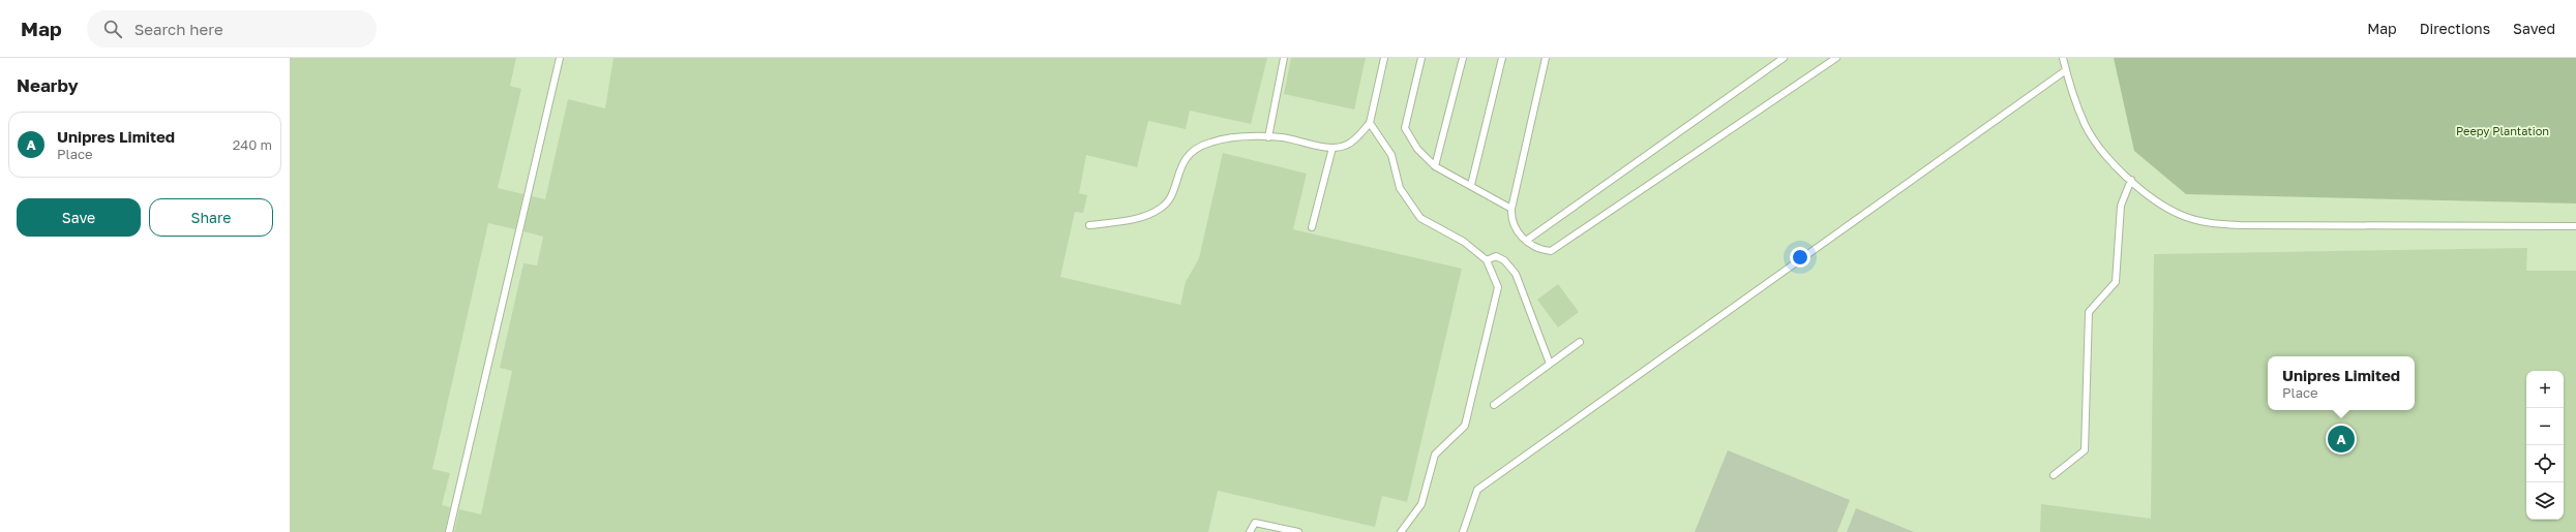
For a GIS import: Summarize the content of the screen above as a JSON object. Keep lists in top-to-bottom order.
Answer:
{
  "parks": ["Peepy Plantation"],
  "page": {
    "header": "Map",
    "search": "Search here",
    "nav": ["Map", "Directions", "Saved"],
    "heading": "Nearby",
    "list": [
      {
        "mark": "A",
        "name": "Unipres Limited",
        "note": "Place",
        "value": "240 m"
      }
    ],
    "buttons": ["Save", "Share"],
    "popup": ["Unipres Limited", "Place"],
    "map_buttons": ["+", "−"],
    "pins": "A"
  }
}
